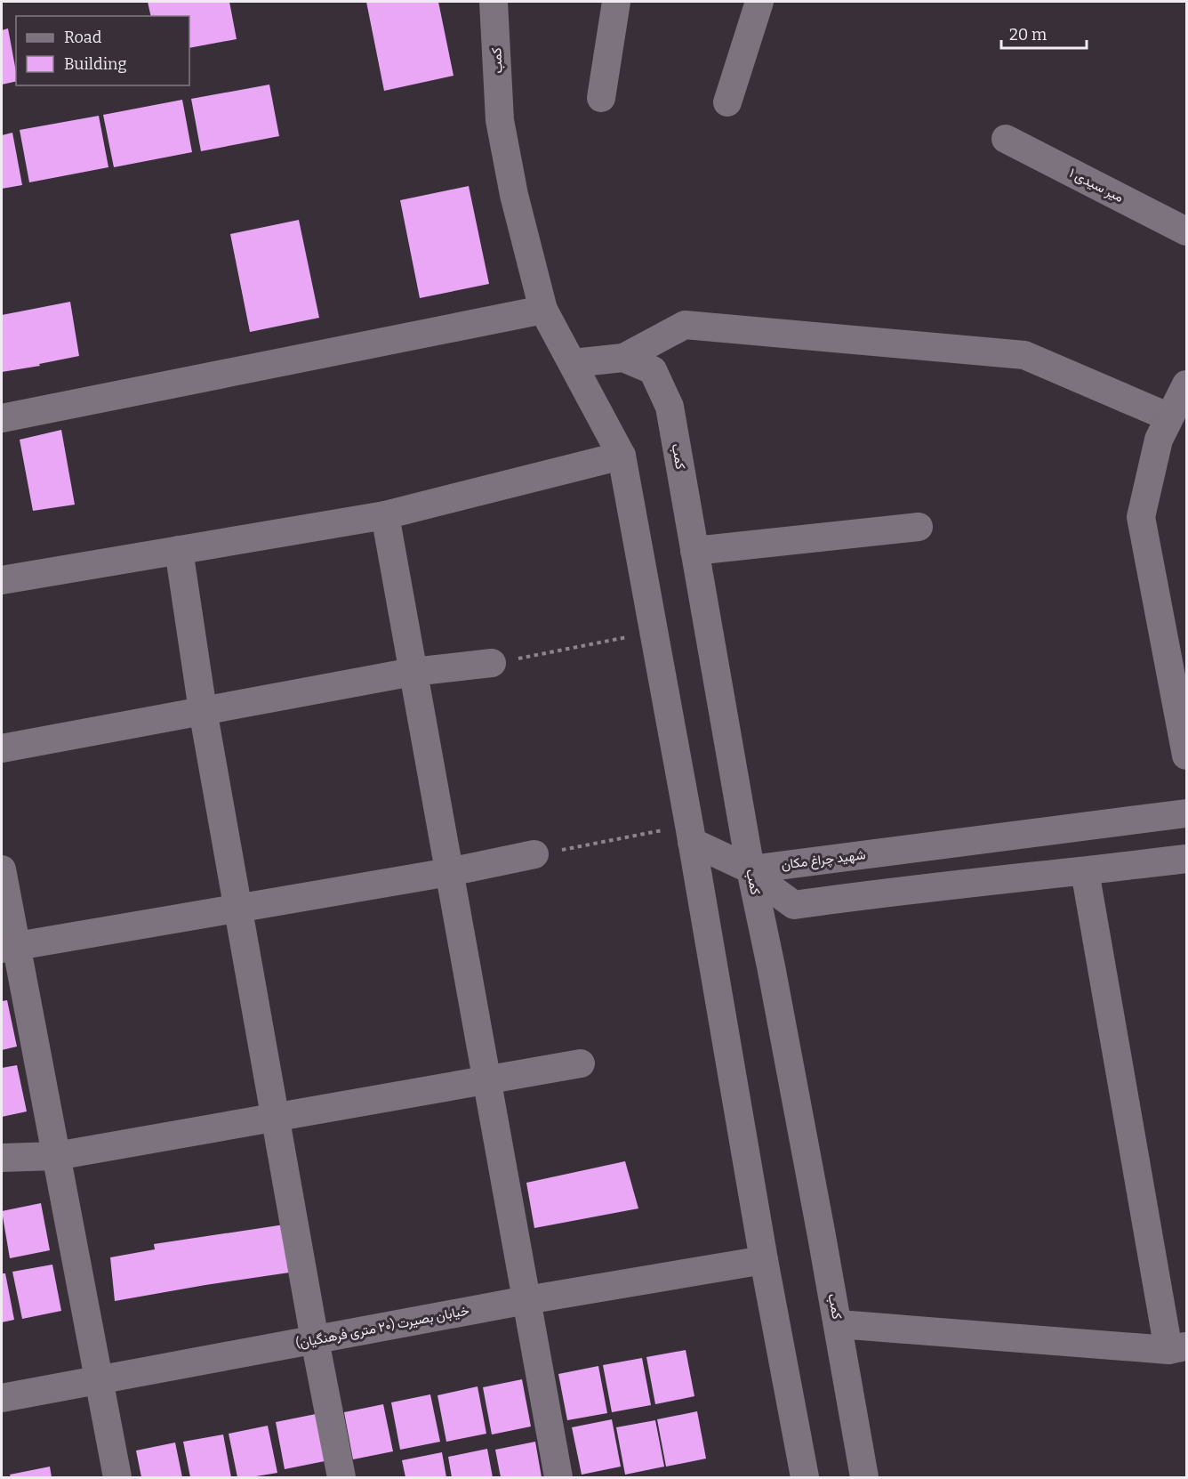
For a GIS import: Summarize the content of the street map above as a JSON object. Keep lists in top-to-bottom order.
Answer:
{
  "streets": {
    "street": [
      "کمب",
      "میر سیدی ۱",
      "شهید چراغ مکان",
      "خیابان بصیرت (۲۰ متری فرهنگیان)"
    ]
  },
  "crossings": [
    ["کمب", "شهید چراغ مکان"],
    ["کمب", "خیابان بصیرت (۲۰ متری فرهنگیان)"]
  ],
  "legend": ["Road", "Building"],
  "scale_bar": "20 m"
}
